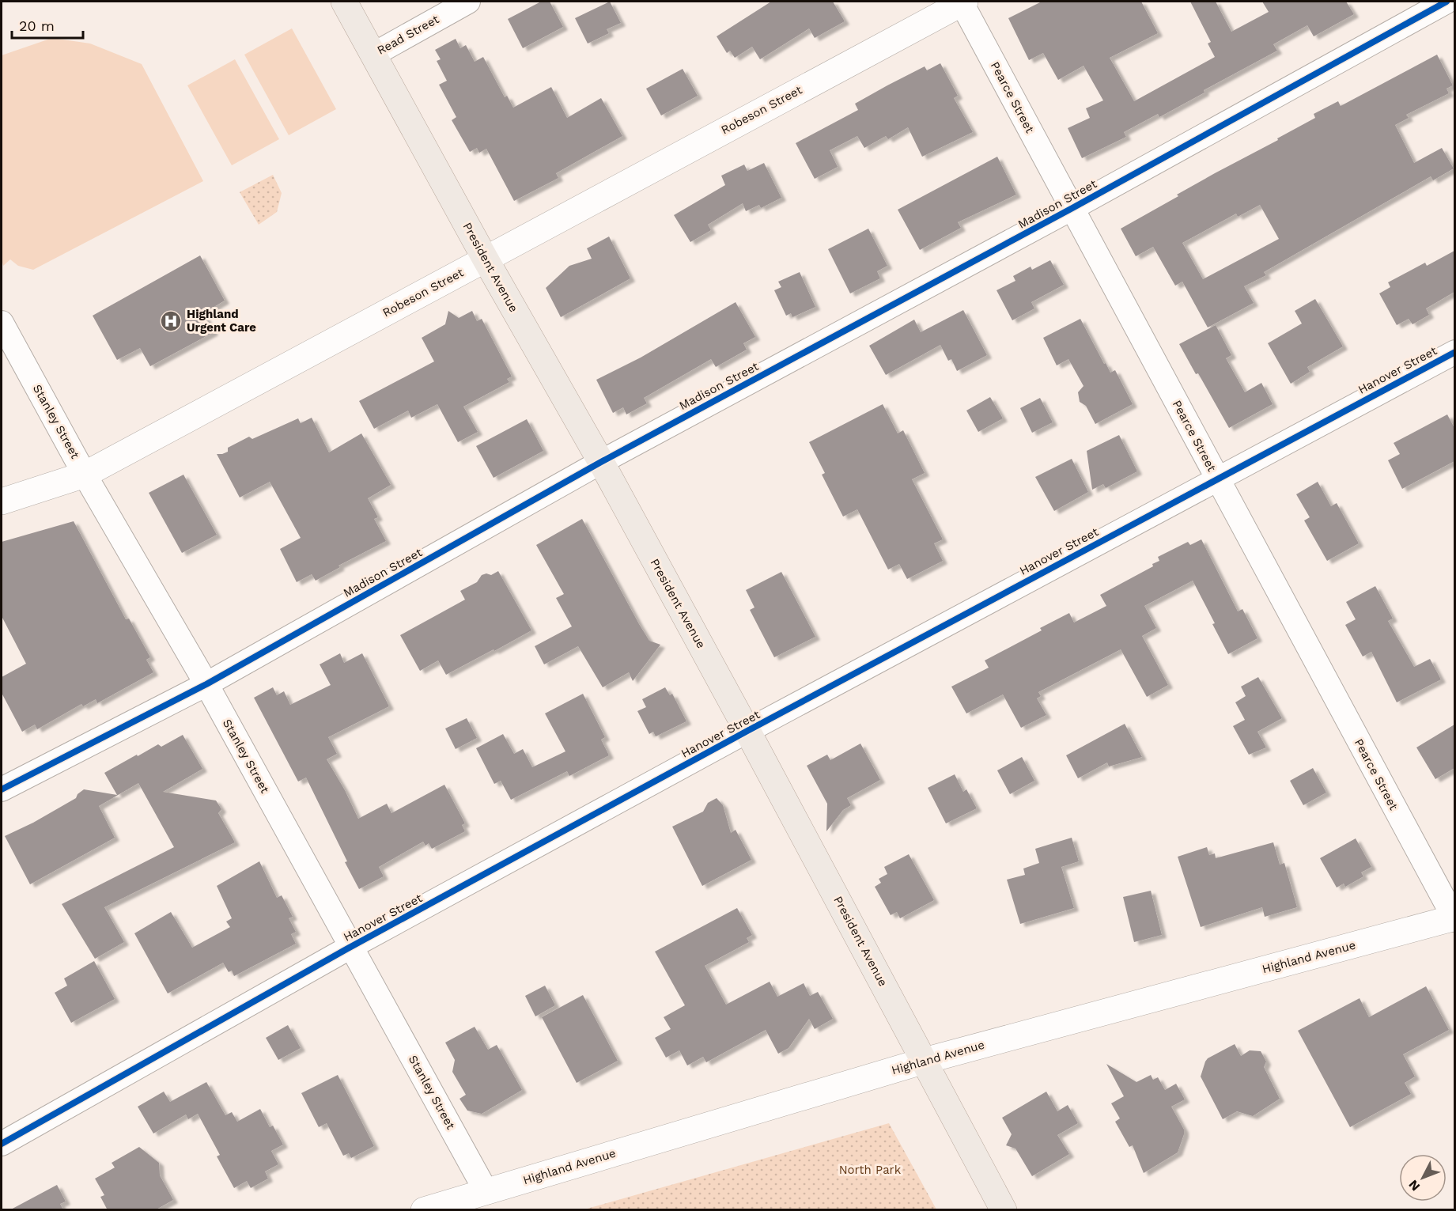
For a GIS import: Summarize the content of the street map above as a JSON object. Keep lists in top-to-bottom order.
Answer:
{
  "streets": {
    "main road": ["Robeson Street", "President Avenue", "Highland Avenue"],
    "street": [
      "Read Street",
      "Pearce Street",
      "Madison Street",
      "Hanover Street",
      "Stanley Street"
    ]
  },
  "crossings": [
    ["Read Street", "President Avenue"],
    ["Pearce Street", "Robeson Street"],
    ["Pearce Street", "Madison Street"],
    ["Pearce Street", "Hanover Street"],
    ["Pearce Street", "Highland Avenue"],
    ["Robeson Street", "President Avenue"],
    ["Robeson Street", "Stanley Street"],
    ["Madison Street", "President Avenue"],
    ["Madison Street", "Stanley Street"],
    ["President Avenue", "Hanover Street"],
    ["President Avenue", "Highland Avenue"],
    ["Hanover Street", "Stanley Street"],
    ["Stanley Street", "Highland Avenue"]
  ],
  "parks": ["North Park"],
  "places": {
    "hospital": ["Highland Urgent Care"]
  },
  "scale_bar": "20 m",
  "north": "bottom left"
}
